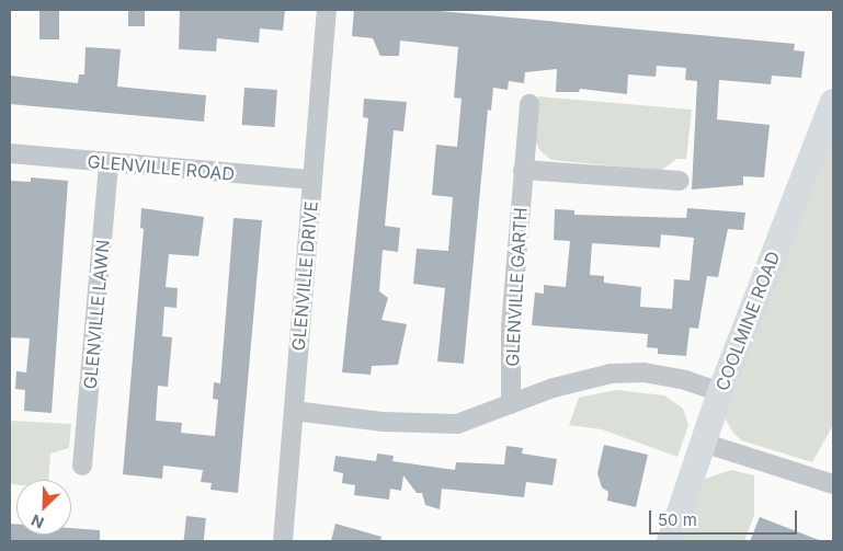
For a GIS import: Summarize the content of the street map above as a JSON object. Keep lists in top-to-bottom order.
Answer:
{
  "streets": {
    "street": [
      "GLENVILLE ROAD",
      "GLENVILLE DRIVE",
      "GLENVILLE GARTH",
      "GLENVILLE LAWN",
      "COOLMINE ROAD"
    ]
  },
  "crossings": [
    ["GLENVILLE ROAD", "GLENVILLE DRIVE"],
    ["GLENVILLE ROAD", "GLENVILLE LAWN"]
  ],
  "scale_bar": "50 m",
  "north": "bottom left"
}
